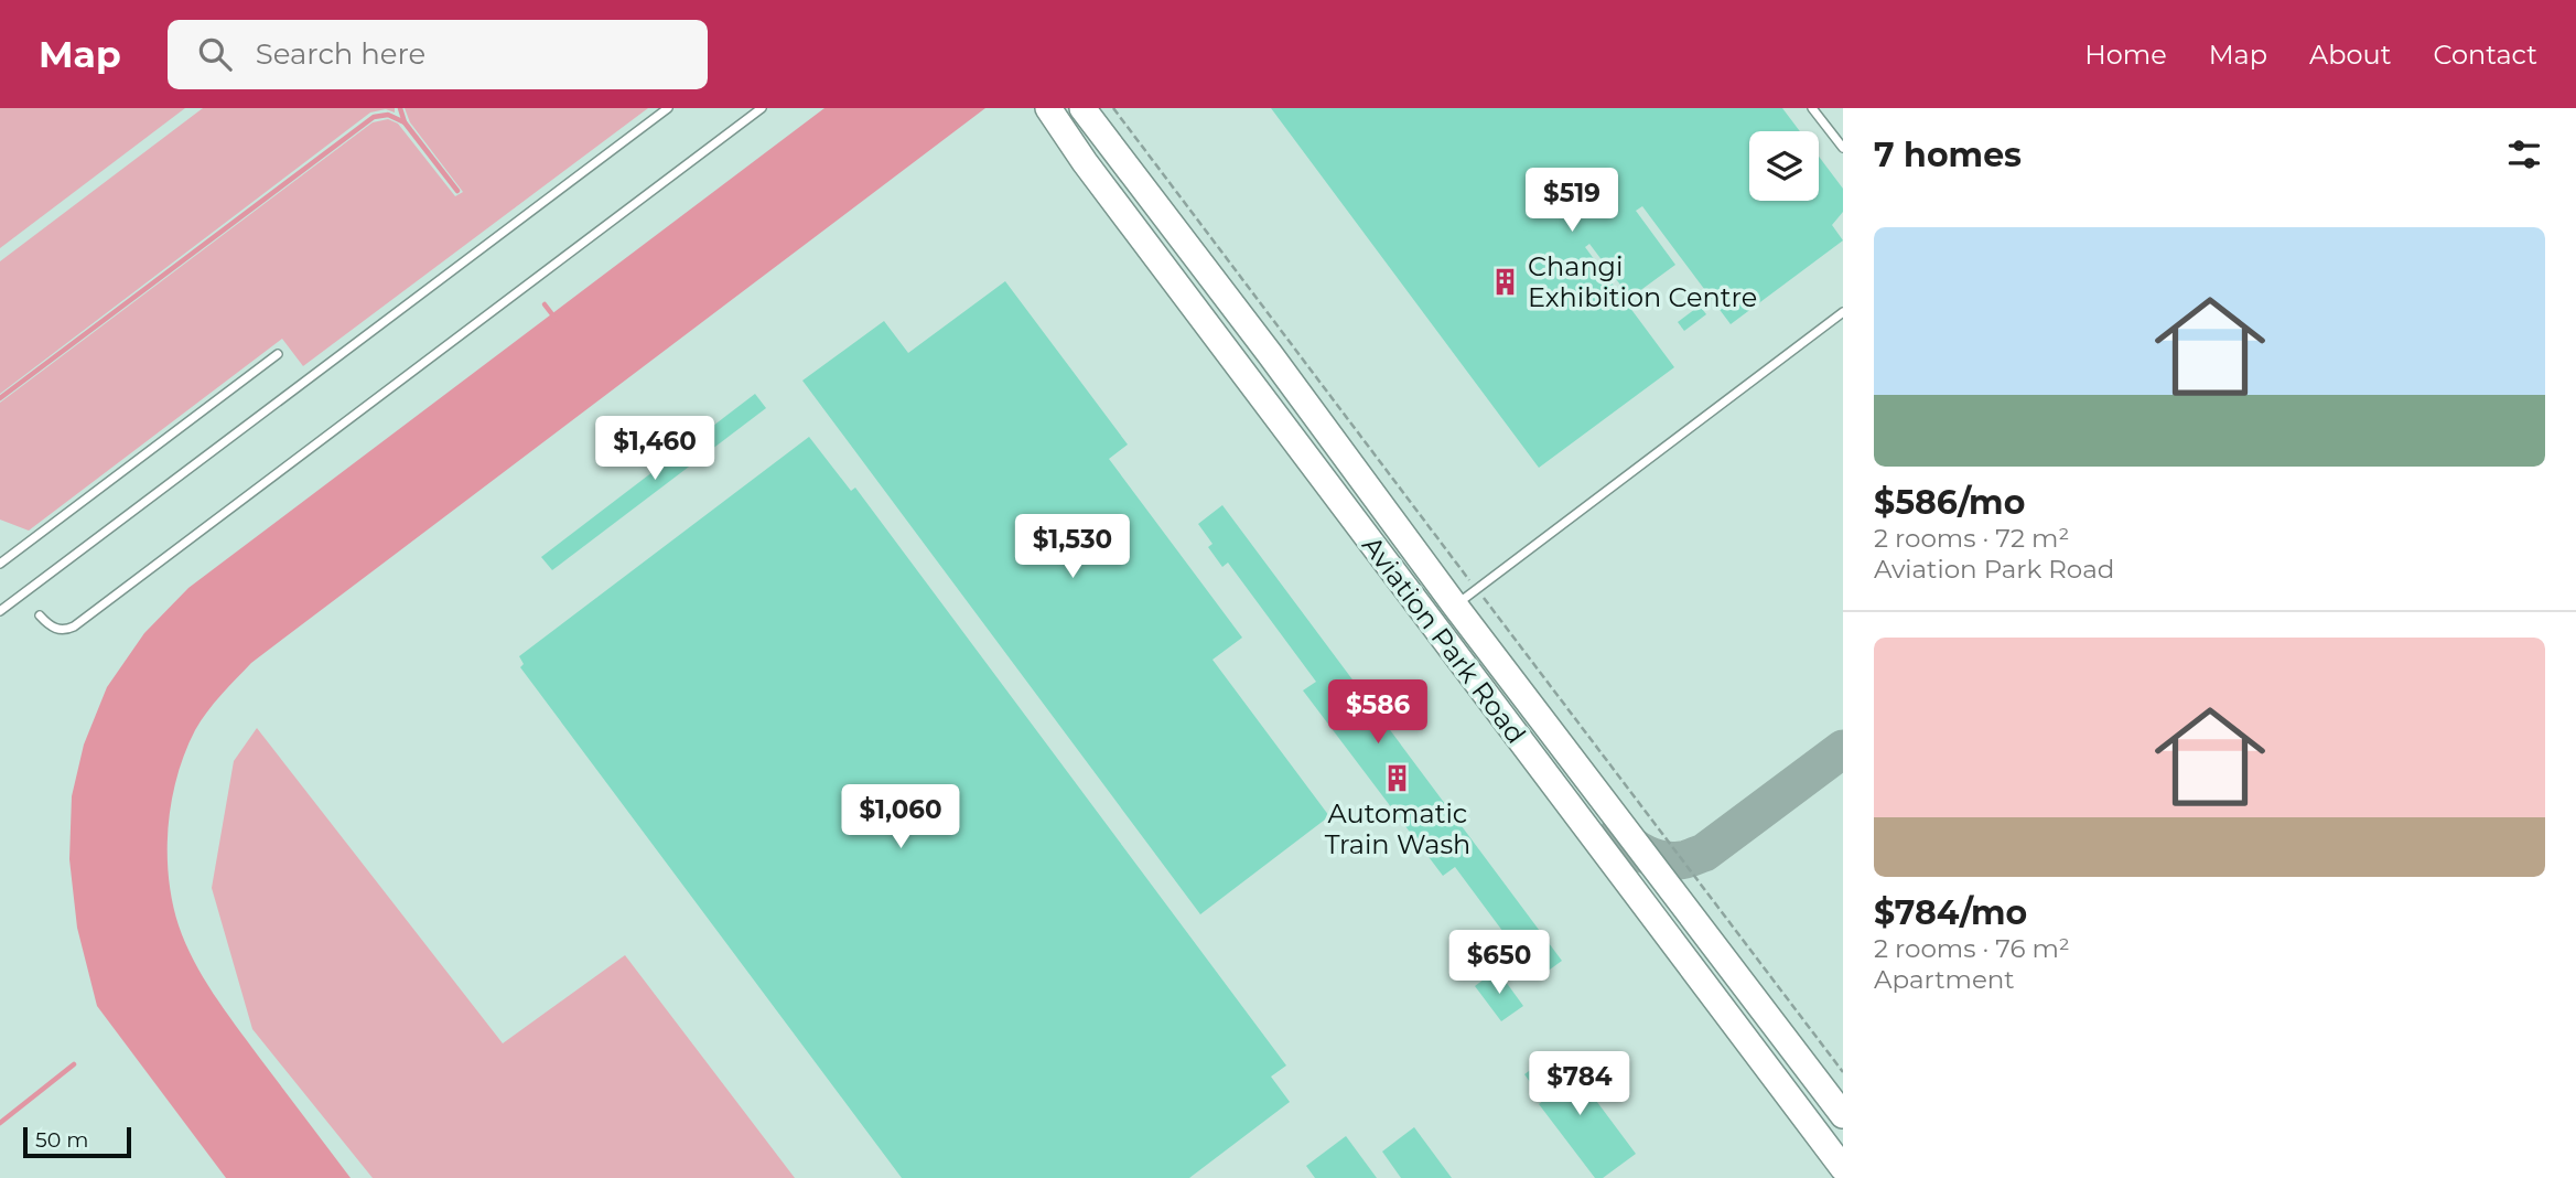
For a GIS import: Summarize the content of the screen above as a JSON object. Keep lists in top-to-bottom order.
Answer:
{
  "streets": {
    "main road": ["Aviation Park Road"]
  },
  "places": {
    "building": ["Changi Exhibition Centre", "Automatic Train Wash"]
  },
  "scale_bar": "50 m",
  "page": {
    "header": "Map",
    "search": "Search here",
    "nav": [
      "Home",
      "Map",
      "About",
      "Contact"
    ],
    "heading": "7 homes",
    "price": [
      "$519",
      "$1,460",
      "$1,530",
      "$586",
      "$1,060",
      "$650",
      "$784"
    ],
    "list": [
      {
        "name": "$586/mo",
        "note": "2 rooms · 72 m² · Aviation Park Road"
      },
      {
        "name": "$784/mo",
        "note": "2 rooms · 76 m² · Apartment"
      }
    ],
    "scale": "50 m"
  }
}
